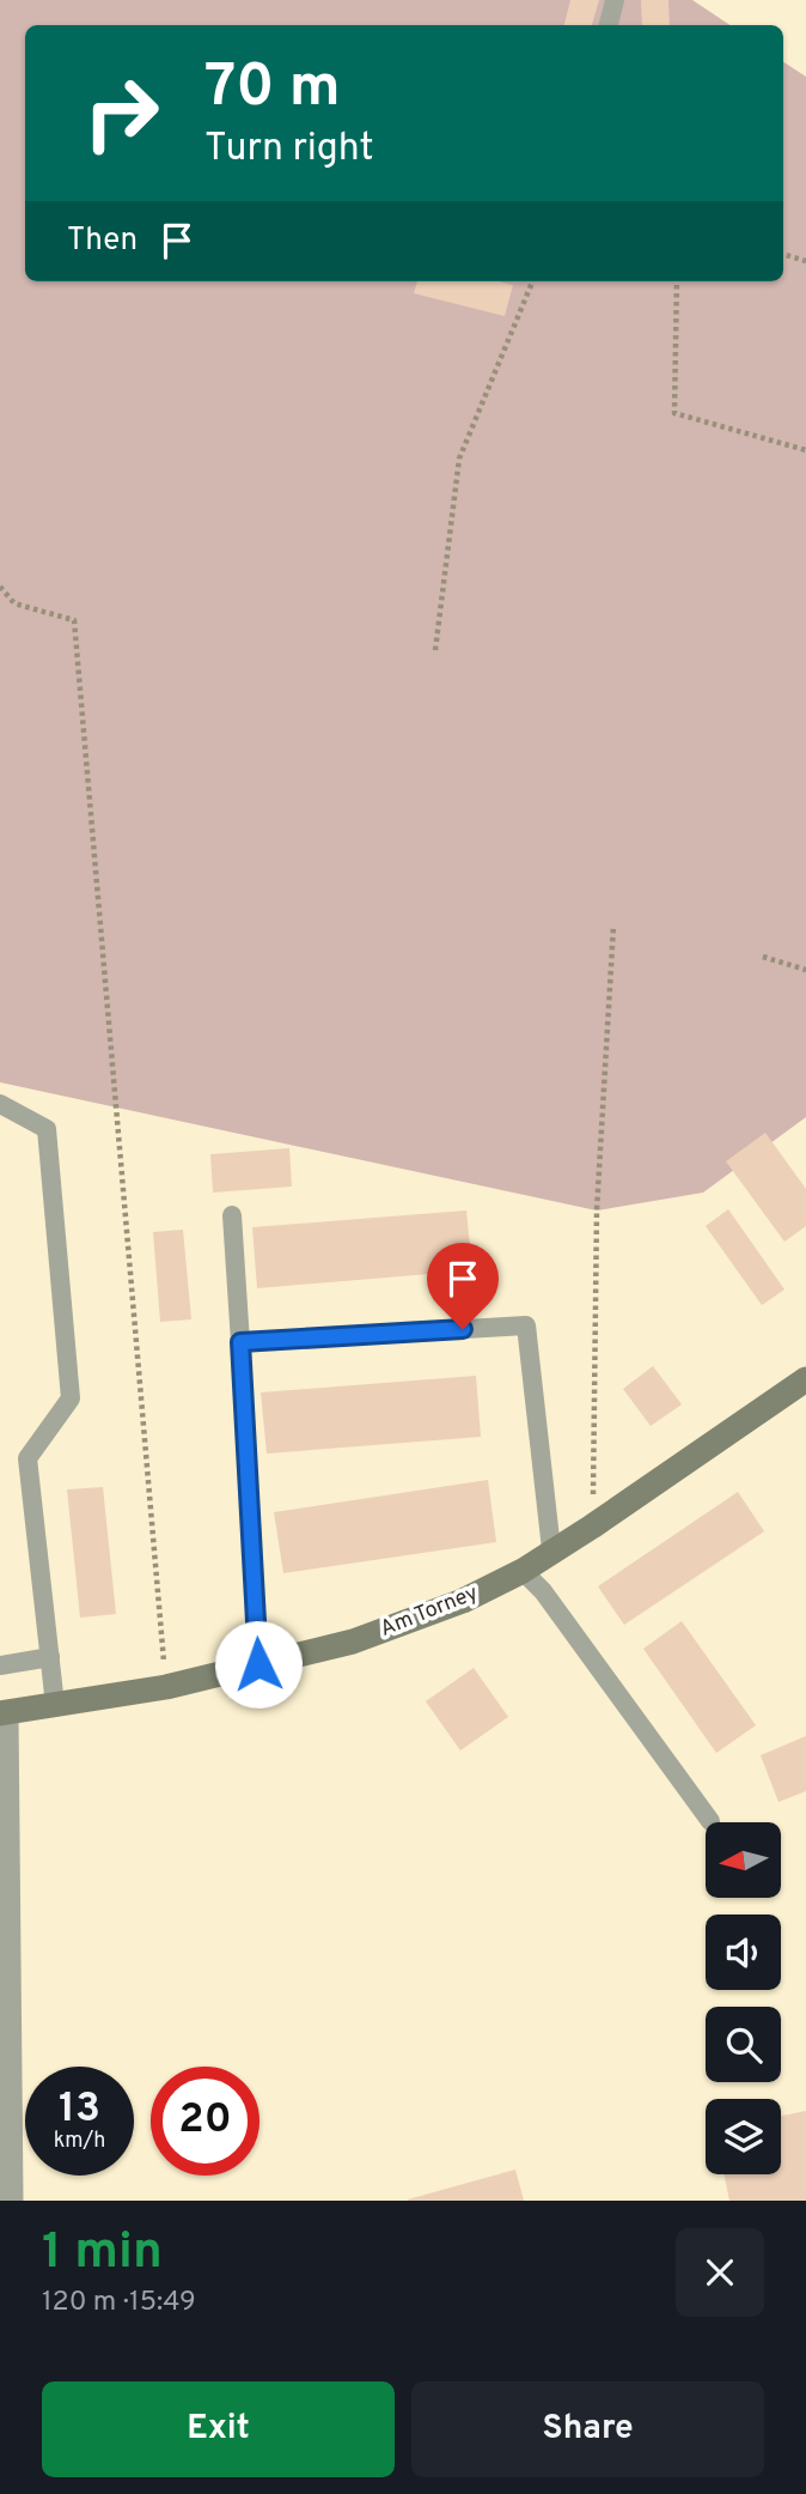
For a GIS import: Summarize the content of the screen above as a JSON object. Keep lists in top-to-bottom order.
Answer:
{
  "streets": {
    "street": ["Am Torney"]
  },
  "north": "left",
  "page": {
    "turn": ["70 m", "Turn right"],
    "then": "Then",
    "speed": "13 km/h",
    "limit": "20",
    "heading": ["1 min", "120 m · 15:49"],
    "buttons": ["Exit", "Share"]
  }
}
